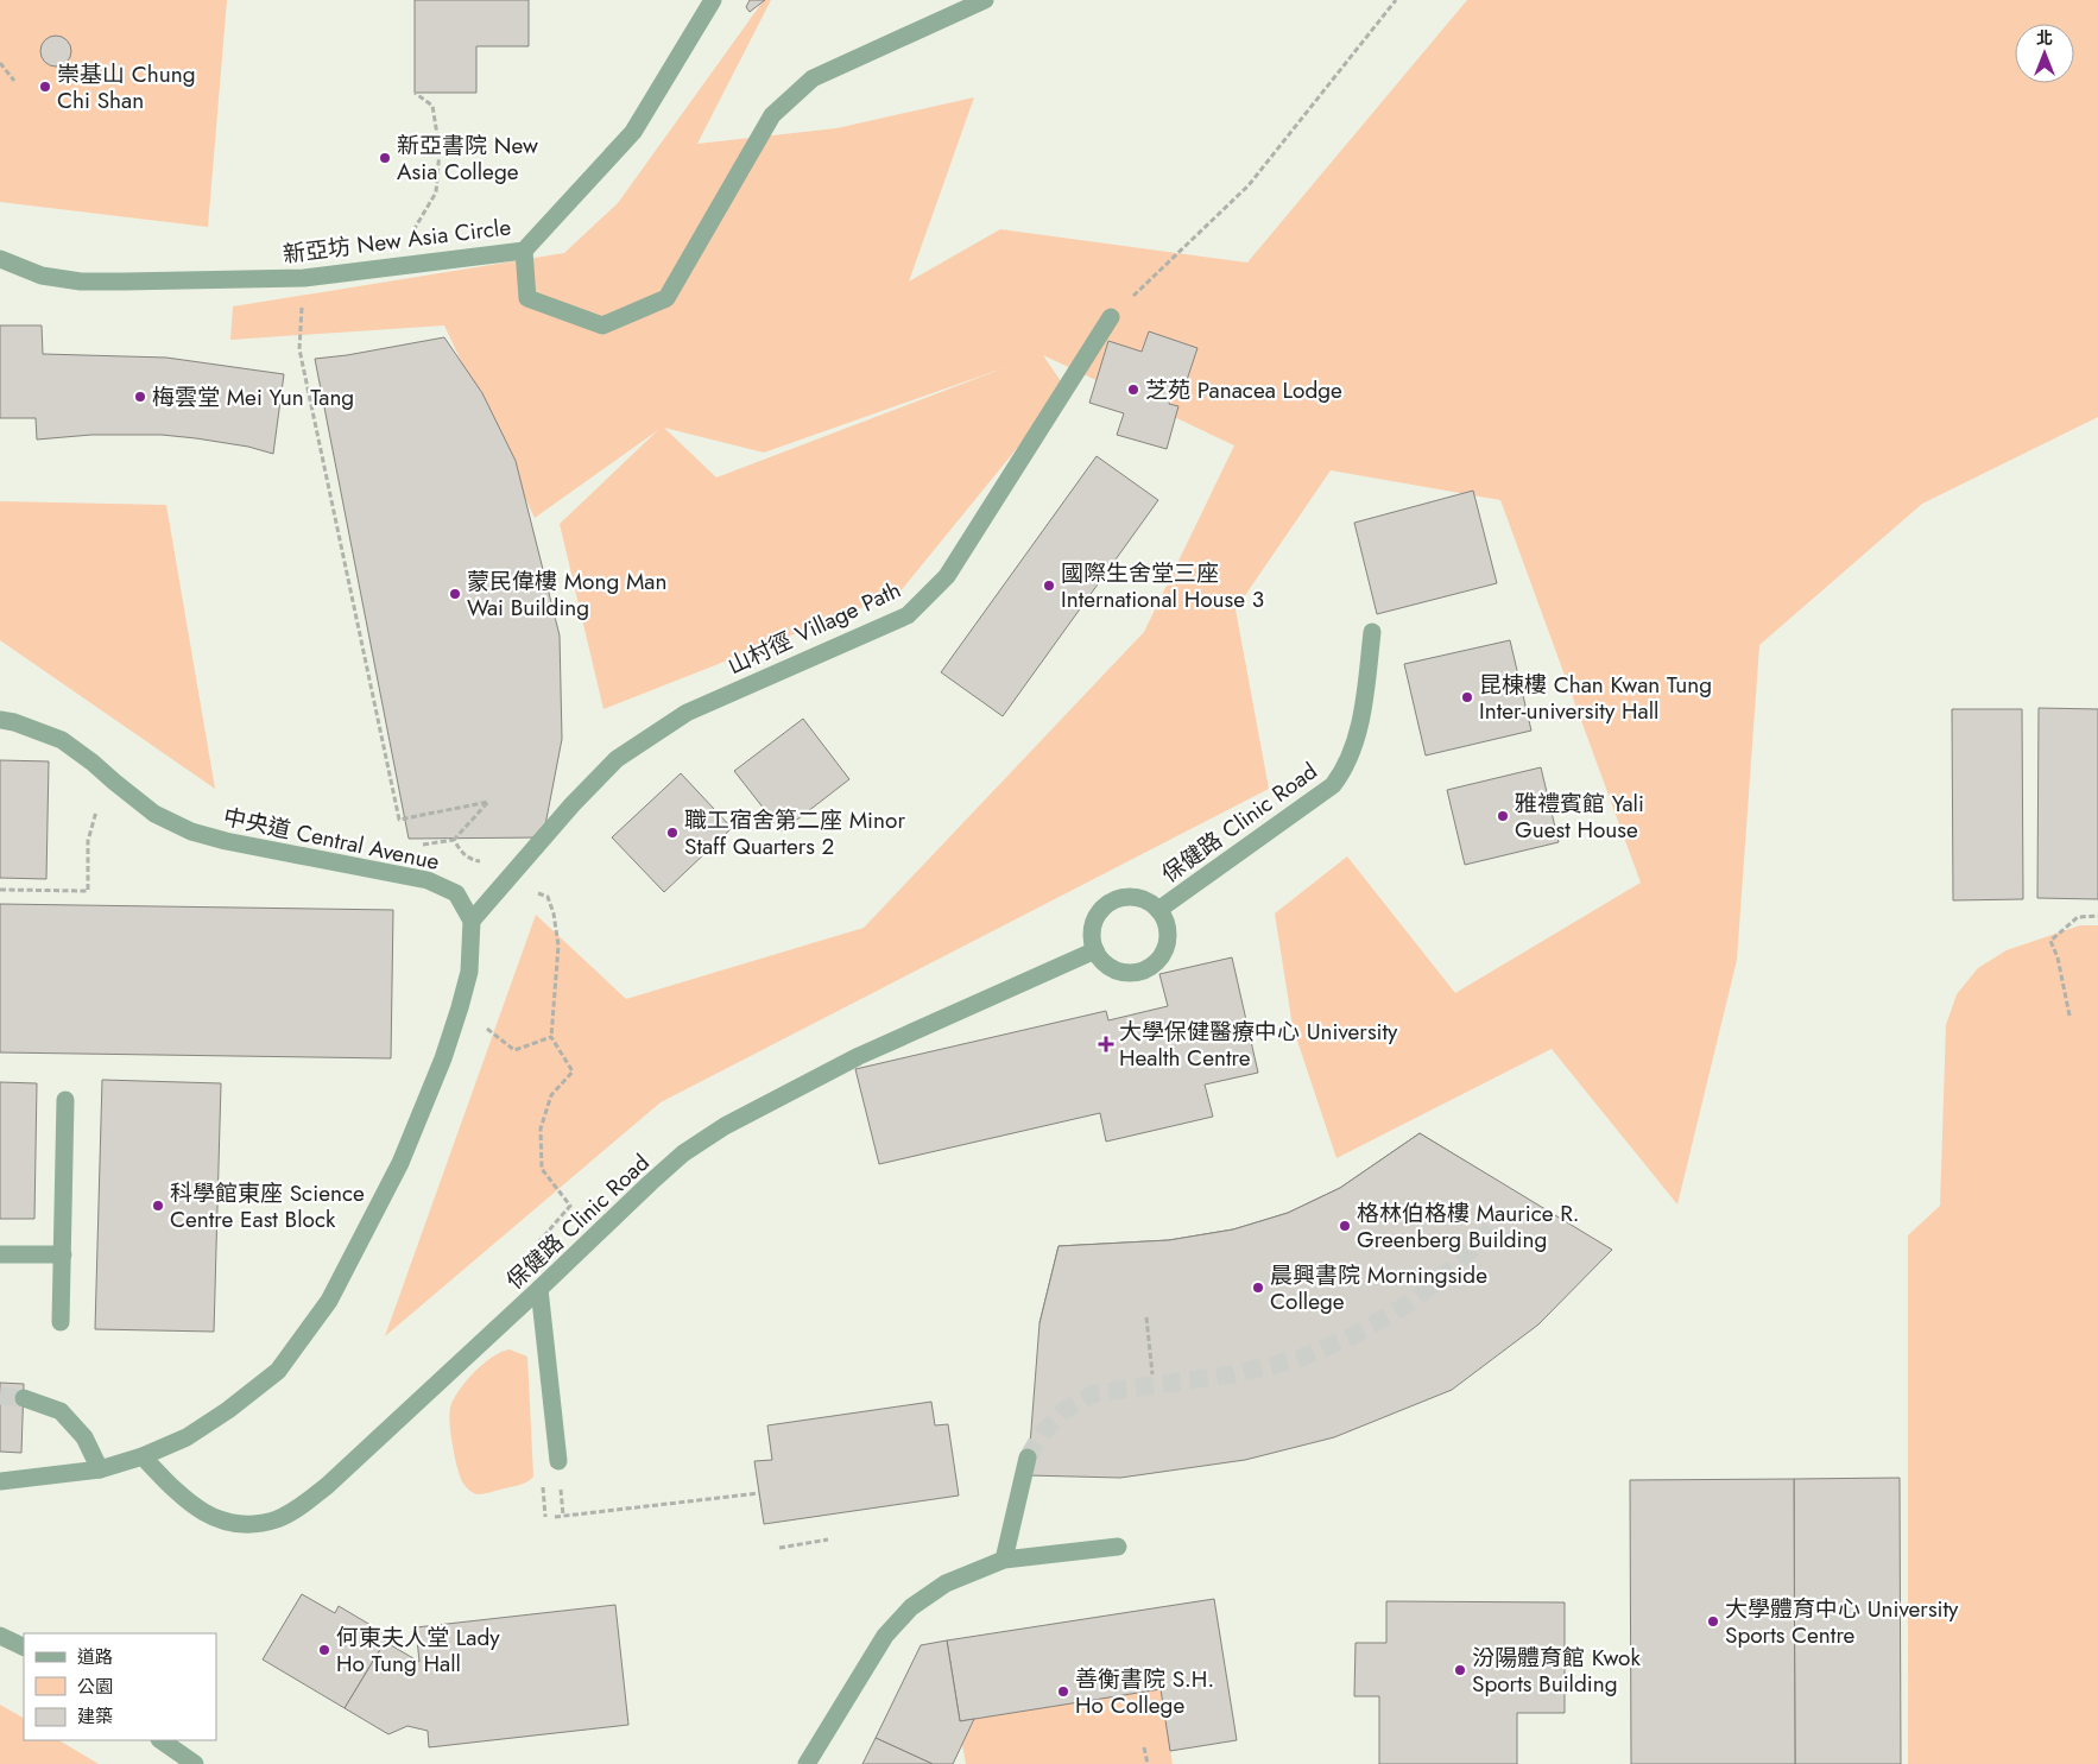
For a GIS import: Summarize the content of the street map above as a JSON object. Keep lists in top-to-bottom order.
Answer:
{
  "streets": {
    "street": [
      "新亞坊 New Asia Circle",
      "山村徑 Village Path",
      "保健路 Clinic Road",
      "中央道 Central Avenue"
    ]
  },
  "crossings": [
    ["山村徑 Village Path", "中央道 Central Avenue"]
  ],
  "places": {
    "other": [
      "崇基山 Chung Chi Shan",
      "新亞書院 New Asia College",
      "芝苑 Panacea Lodge",
      "梅雲堂 Mei Yun Tang",
      "國際生舍堂三座 International House 3",
      "蒙民偉樓 Mong Man Wai Building",
      "昆棟樓 Chan Kwan Tung Inter-university Hall",
      "雅禮賓館 Yali Guest House",
      "職工宿舍第二座 Minor Staff Quarters 2",
      "科學館東座 Science Centre East Block",
      "格林伯格樓 Maurice R. Greenberg Building",
      "晨興書院 Morningside College",
      "大學體育中心 University Sports Centre",
      "何東夫人堂 Lady Ho Tung Hall",
      "汾陽體育館 Kwok Sports Building",
      "善衡書院 S.H. Ho College"
    ],
    "health": ["大學保健醫療中心 University Health Centre"]
  },
  "legend": ["道路", "公園", "建築"],
  "north": "top"
}
